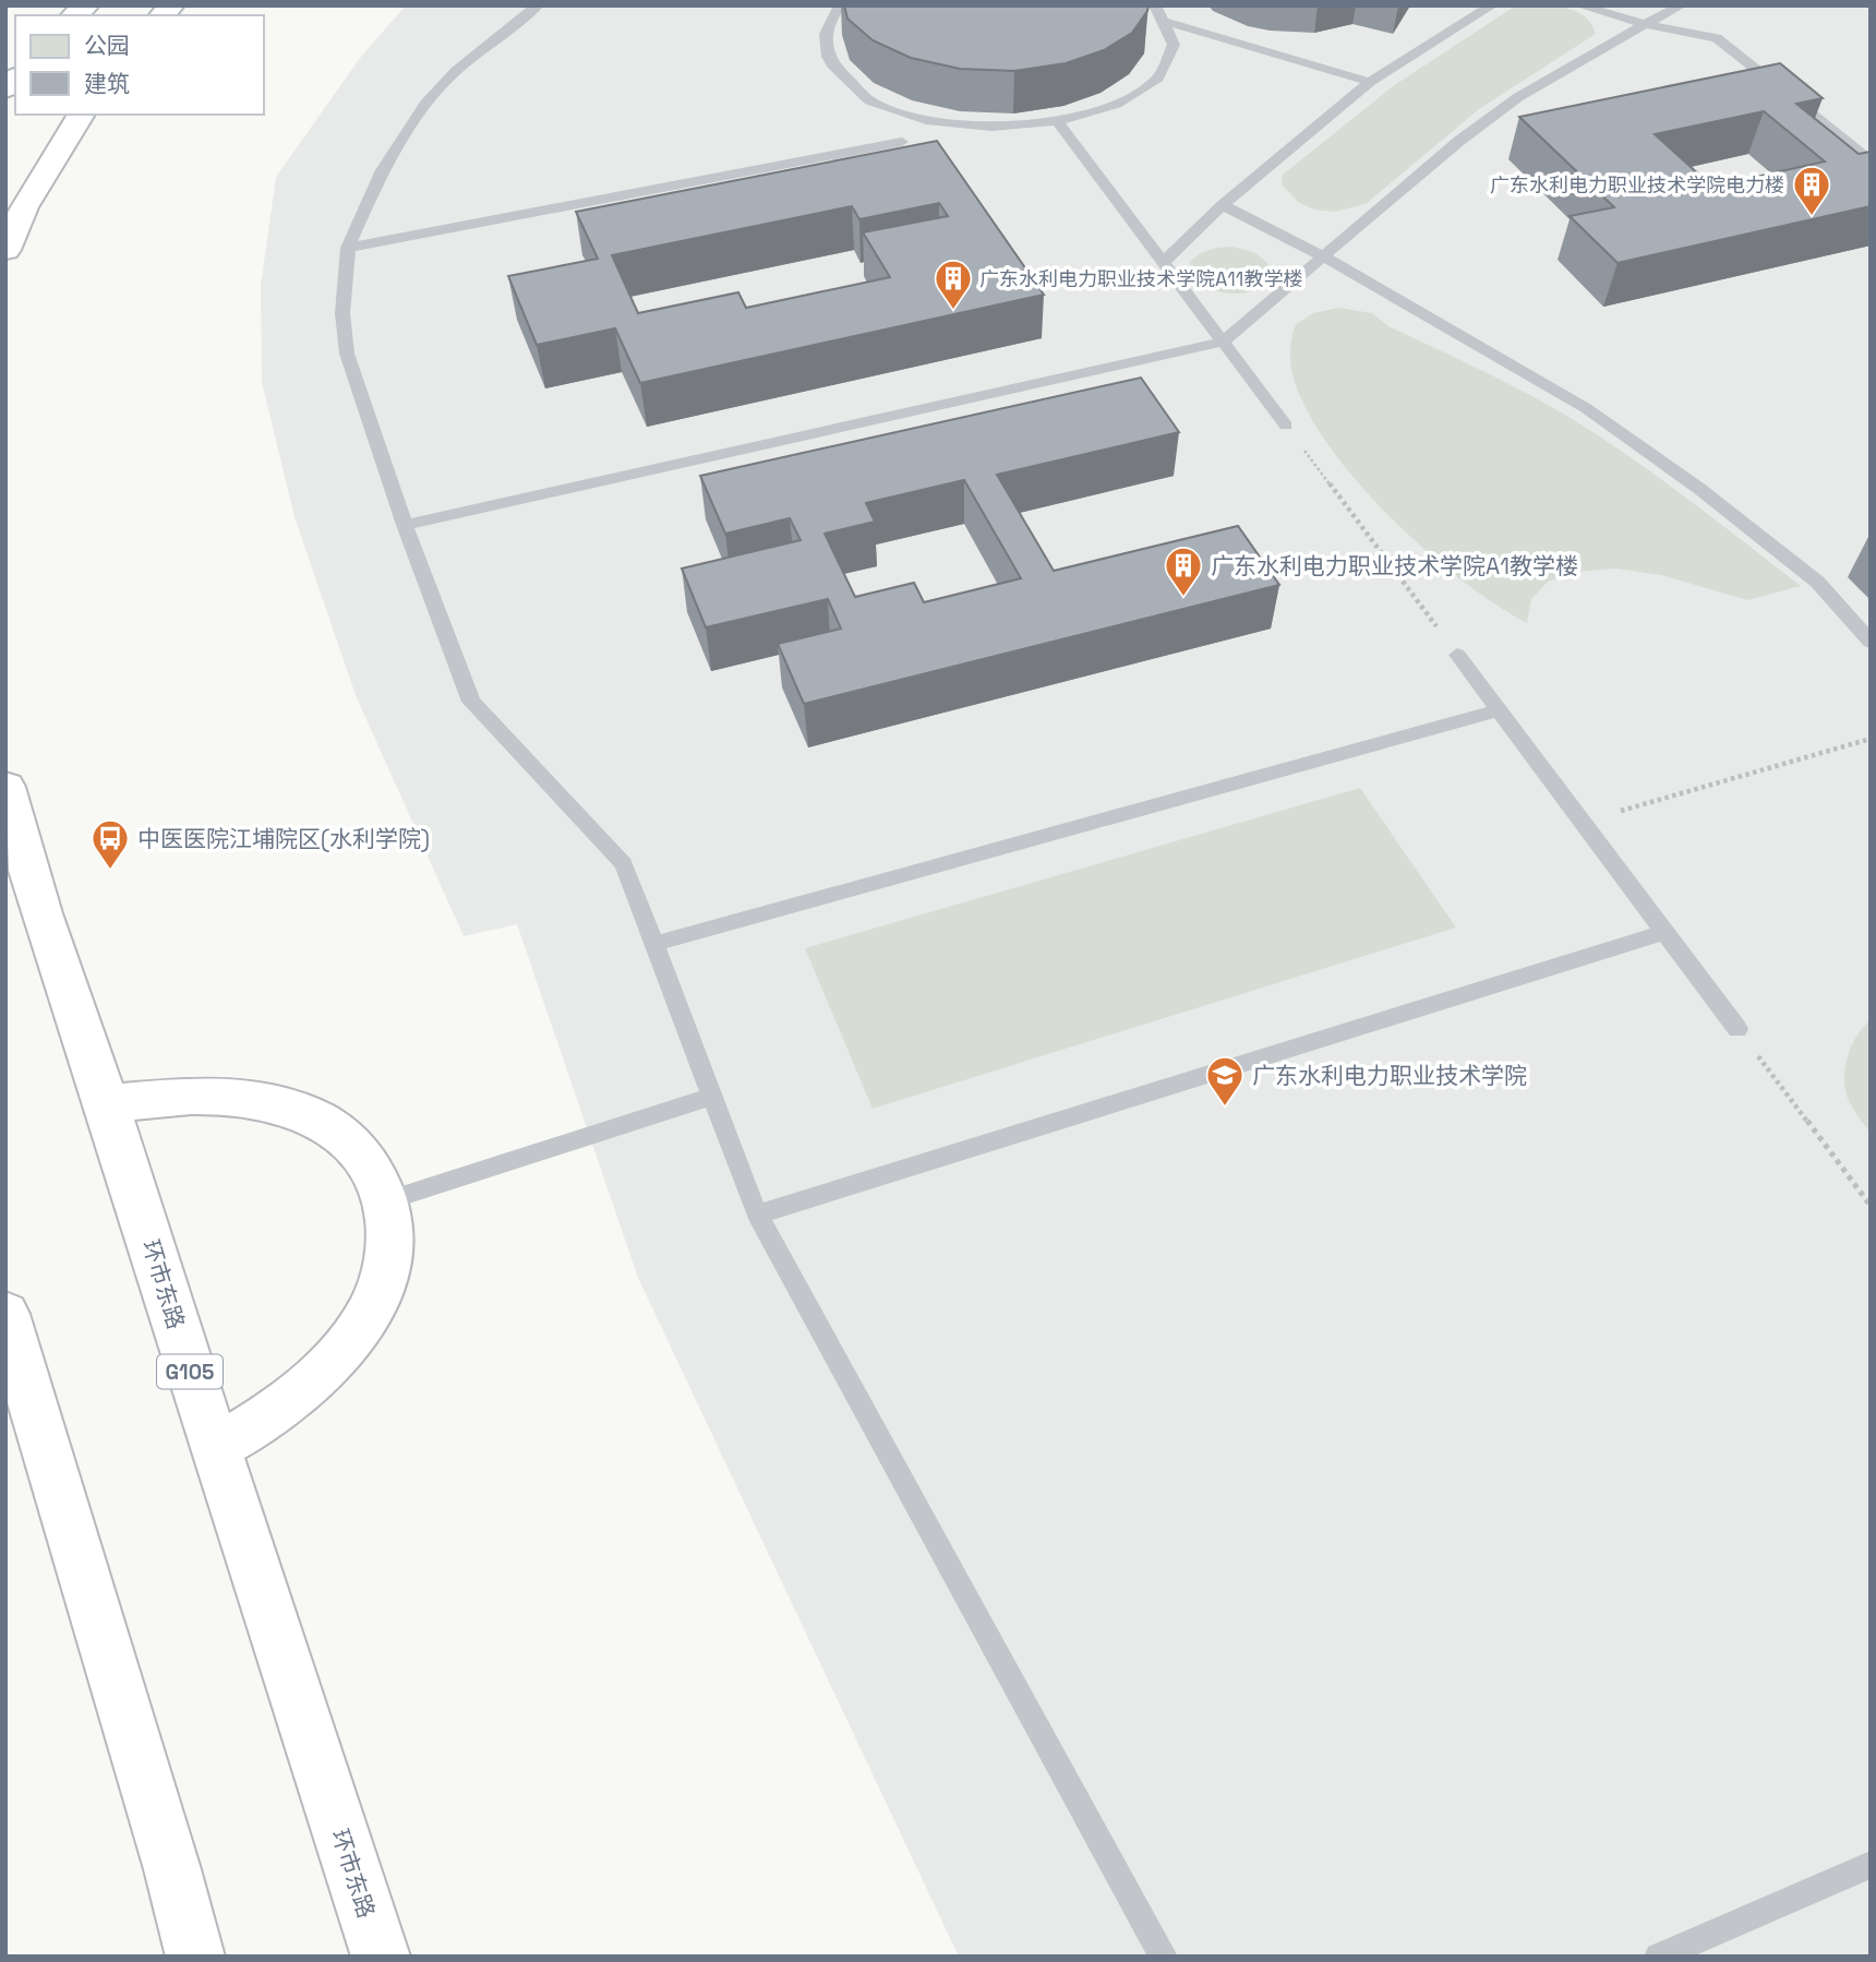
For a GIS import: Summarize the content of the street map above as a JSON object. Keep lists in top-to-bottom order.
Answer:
{
  "streets": {
    "highway": ["环市东路", "G105"]
  },
  "places": {
    "building": ["广东水利电力职业技术学院电力楼", "广东水利电力职业技术学院A11教学楼", "广东水利电力职业技术学院A1教学楼"],
    "bus stop": ["中医医院江埔院区(水利学院)"],
    "school or university": ["广东水利电力职业技术学院"]
  },
  "legend": ["公园", "建筑"]
}
